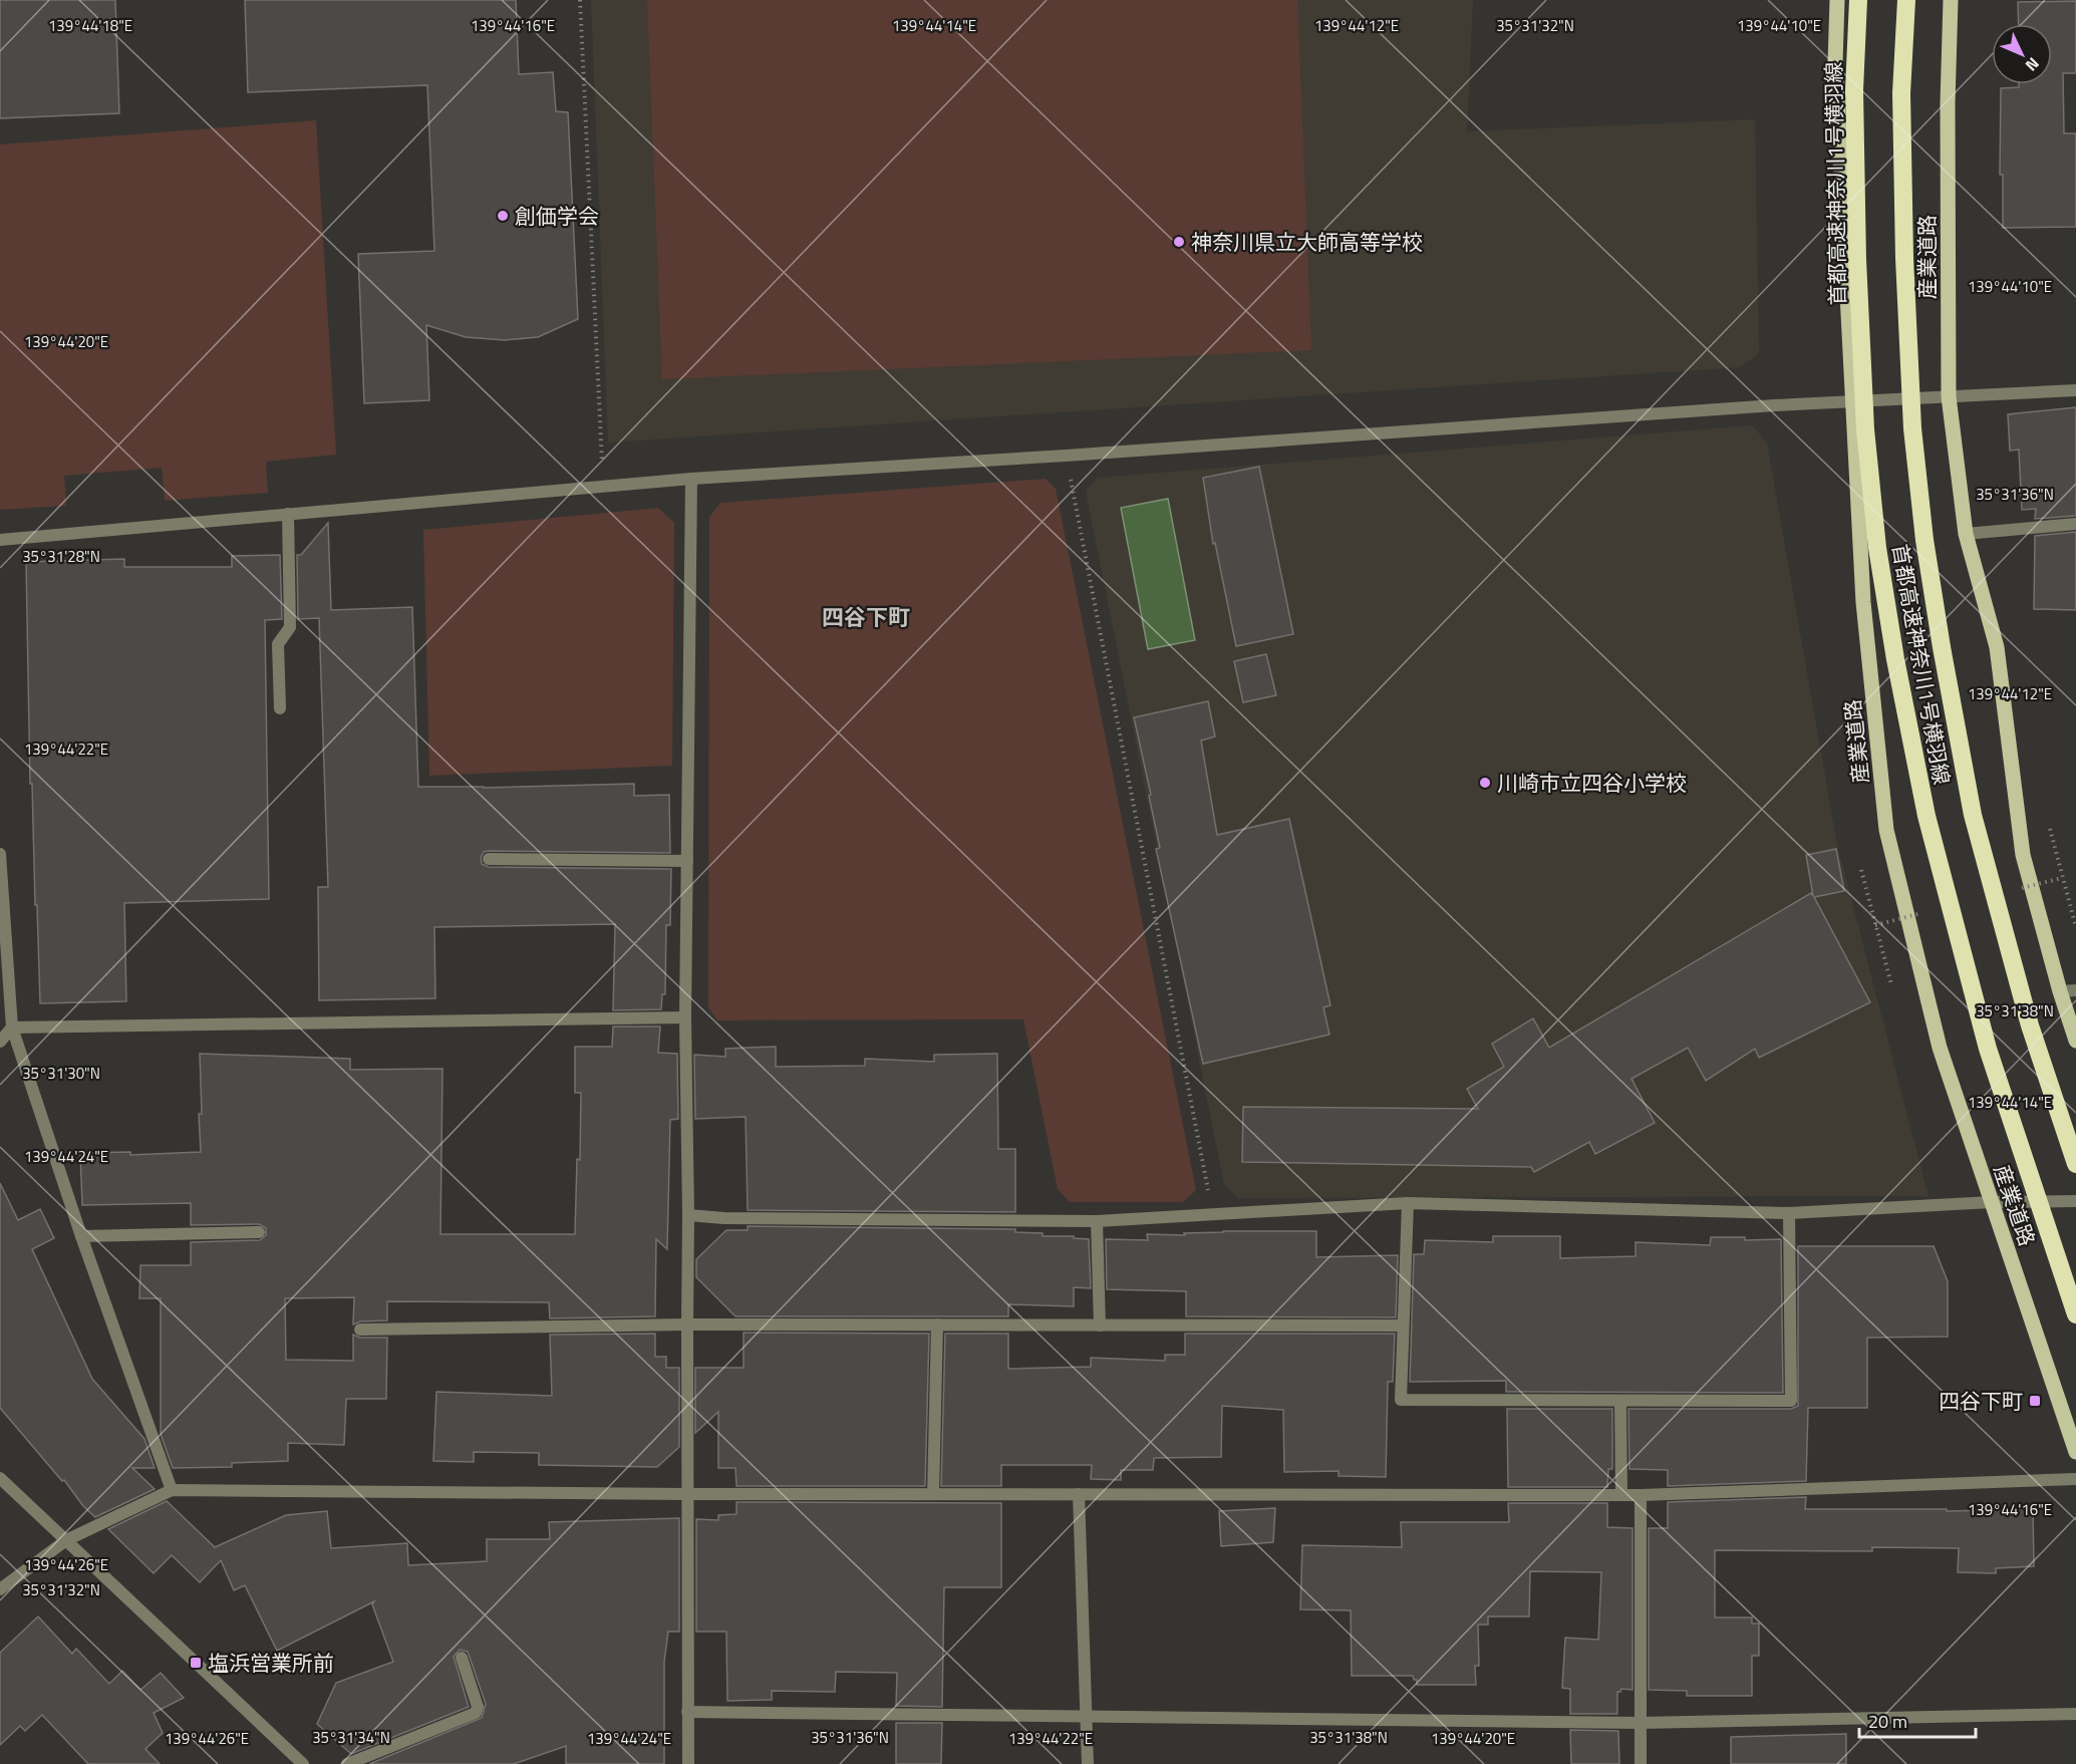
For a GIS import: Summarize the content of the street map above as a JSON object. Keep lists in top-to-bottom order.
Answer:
{
  "streets": {
    "highway": ["首都高速神奈川1号横羽線"],
    "main road": ["産業道路"]
  },
  "districts": ["四谷下町"],
  "places": {
    "other": ["創価学会", "神奈川県立大師高等学校", "川崎市立四谷小学校"],
    "transit": ["四谷下町", "塩浜営業所前"]
  },
  "scale_bar": "20 m",
  "north": "bottom right",
  "coordinates": [
    "139°44'18\"E",
    "139°44'16\"E",
    "139°44'14\"E",
    "139°44'12\"E",
    "139°44'10\"E",
    "35°31'32\"N",
    "139°44'20\"E",
    "35°31'36\"N",
    "35°31'28\"N",
    "139°44'22\"E",
    "35°31'38\"N",
    "35°31'30\"N",
    "139°44'24\"E",
    "139°44'26\"E",
    "35°31'34\"N"
  ]
}
